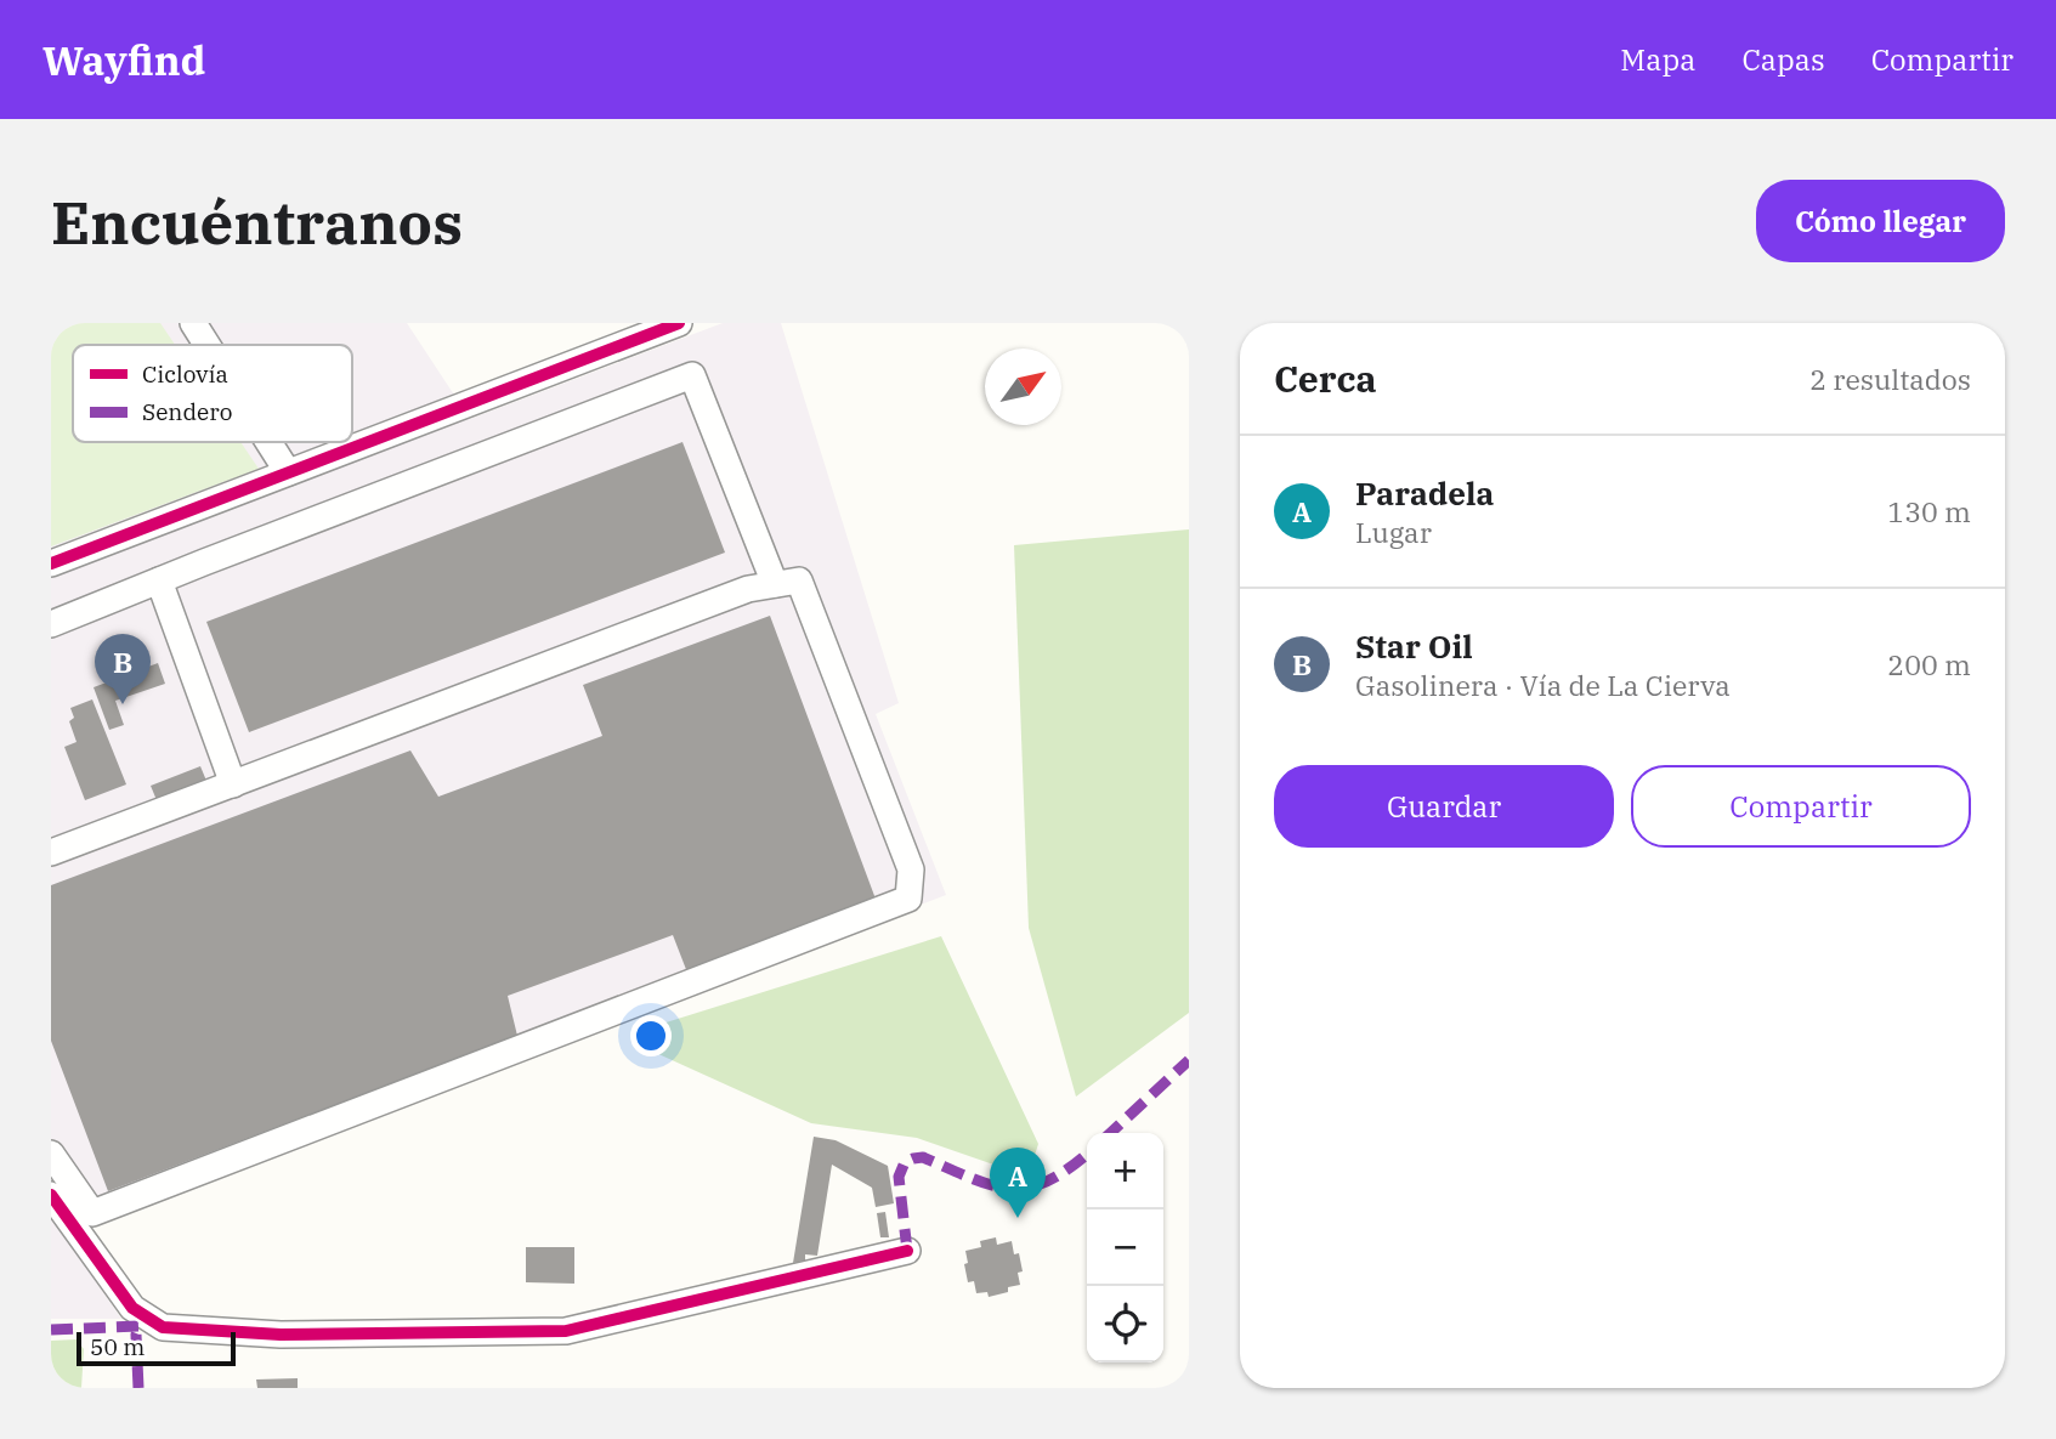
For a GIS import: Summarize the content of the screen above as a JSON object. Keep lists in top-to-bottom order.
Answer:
{
  "legend": ["Ciclovía", "Sendero"],
  "scale_bar": "50 m",
  "north": "top right",
  "page": {
    "header": "Wayfind",
    "nav": ["Mapa", "Capas", "Compartir"],
    "buttons": [
      "Cómo llegar",
      ["Guardar", "Compartir"]
    ],
    "title": "Encuéntranos",
    "heading": ["Cerca", "2 resultados"],
    "list": [
      {
        "mark": "A",
        "name": "Paradela",
        "note": "Lugar",
        "value": "130 m"
      },
      {
        "mark": "B",
        "name": "Star Oil",
        "note": "Gasolinera · Vía de La Cierva",
        "value": "200 m"
      }
    ],
    "pins": ["B", "A"],
    "map_buttons": ["+", "−"],
    "scale": "50 m"
  }
}
